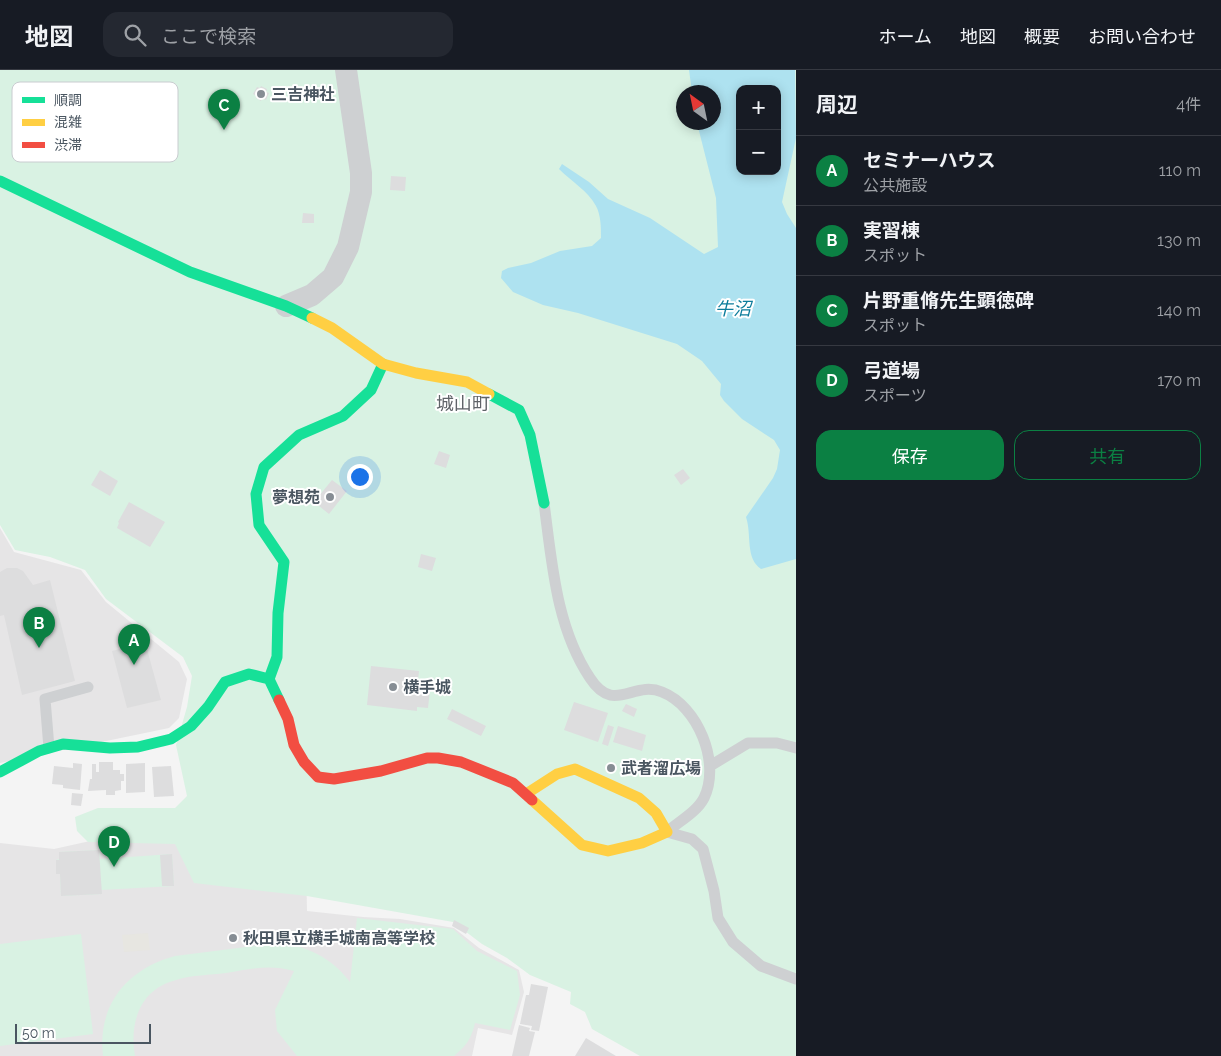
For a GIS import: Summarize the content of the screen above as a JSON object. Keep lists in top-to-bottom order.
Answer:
{
  "districts": ["城山町"],
  "water": ["牛沼"],
  "places": [
    "三吉神社",
    "夢想苑",
    "横手城",
    "武者溜広場",
    "秋田県立横手城南高等学校"
  ],
  "legend": ["順調", "混雑", "渋滞"],
  "scale_bar": "50 m",
  "north": "top left",
  "page": {
    "header": "地図",
    "search": "ここで検索",
    "nav": [
      "ホーム",
      "地図",
      "概要",
      "お問い合わせ"
    ],
    "heading": ["周辺", "4件"],
    "map_buttons": ["+", "−"],
    "pins": [
      "C",
      "B",
      "A",
      "D"
    ],
    "list": [
      {
        "mark": "A",
        "name": "セミナーハウス",
        "note": "公共施設",
        "value": "110 m"
      },
      {
        "mark": "B",
        "name": "実習棟",
        "note": "スポット",
        "value": "130 m"
      },
      {
        "mark": "C",
        "name": "片野重脩先生顕徳碑",
        "note": "スポット",
        "value": "140 m"
      },
      {
        "mark": "D",
        "name": "弓道場",
        "note": "スポーツ",
        "value": "170 m"
      }
    ],
    "buttons": ["保存", "共有"],
    "scale": "50 m"
  }
}
